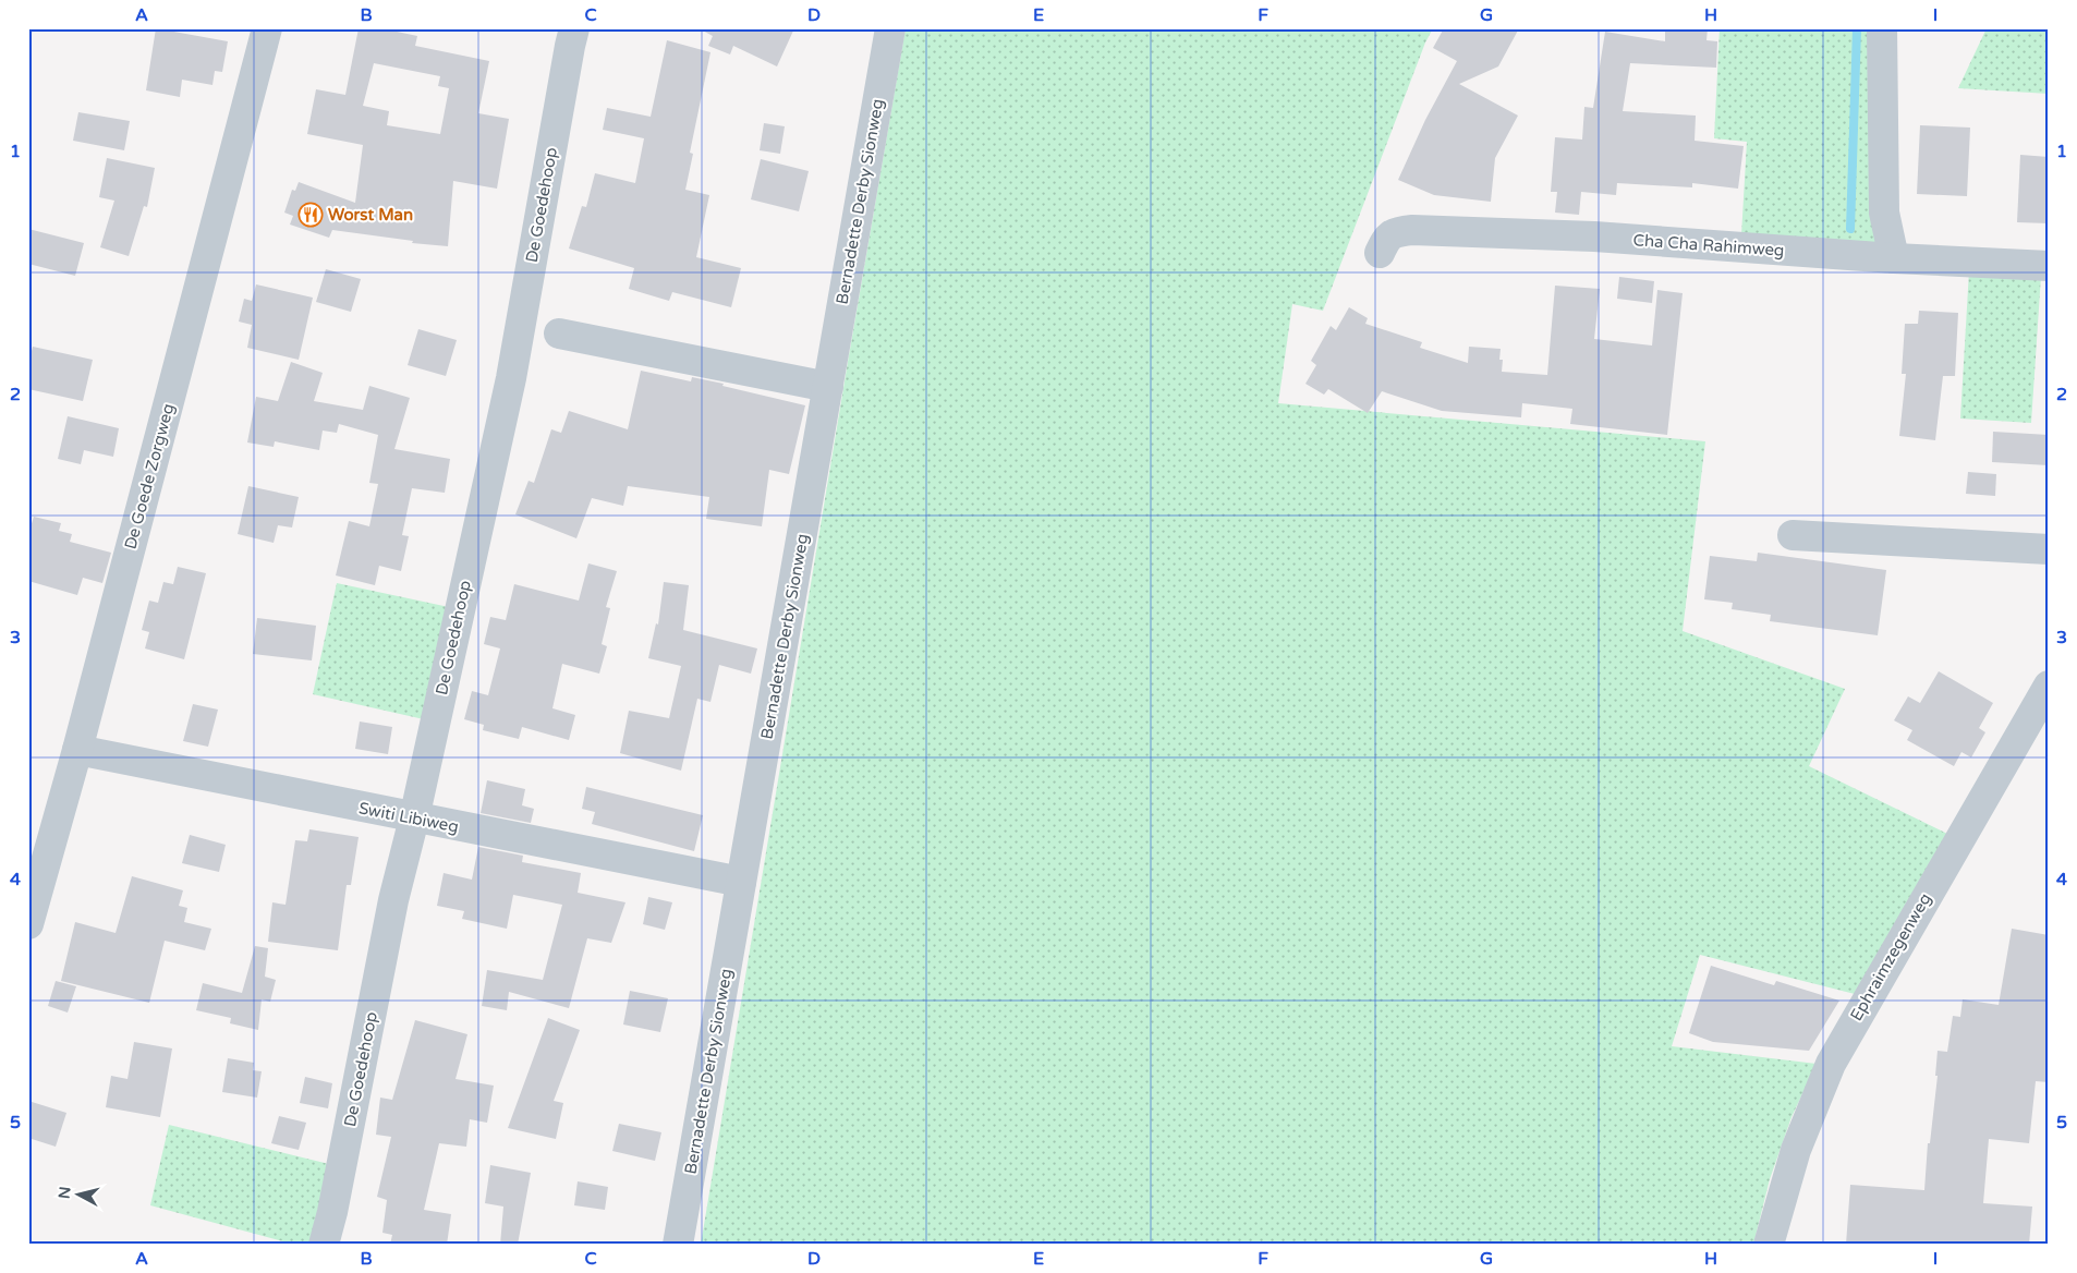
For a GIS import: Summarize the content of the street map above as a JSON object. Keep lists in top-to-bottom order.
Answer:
{
  "streets": {
    "street": [
      "Bernadette Derby Sionweg",
      "De Goedehoop",
      "Cha Cha Rahimweg",
      "De Goede Zorgweg",
      "Switi Libiweg",
      "Ephraimzegenweg"
    ]
  },
  "crossings": [
    ["Bernadette Derby Sionweg", "Switi Libiweg"],
    ["De Goedehoop", "Switi Libiweg"],
    ["De Goede Zorgweg", "Switi Libiweg"]
  ],
  "places": {
    "restaurant": ["Worst Man"]
  },
  "north": "left",
  "grid": {
    "columns": [
      "A",
      "B",
      "C",
      "D",
      "E",
      "F",
      "G",
      "H",
      "I"
    ],
    "rows": [
      "1",
      "2",
      "3",
      "4",
      "5"
    ]
  }
}
